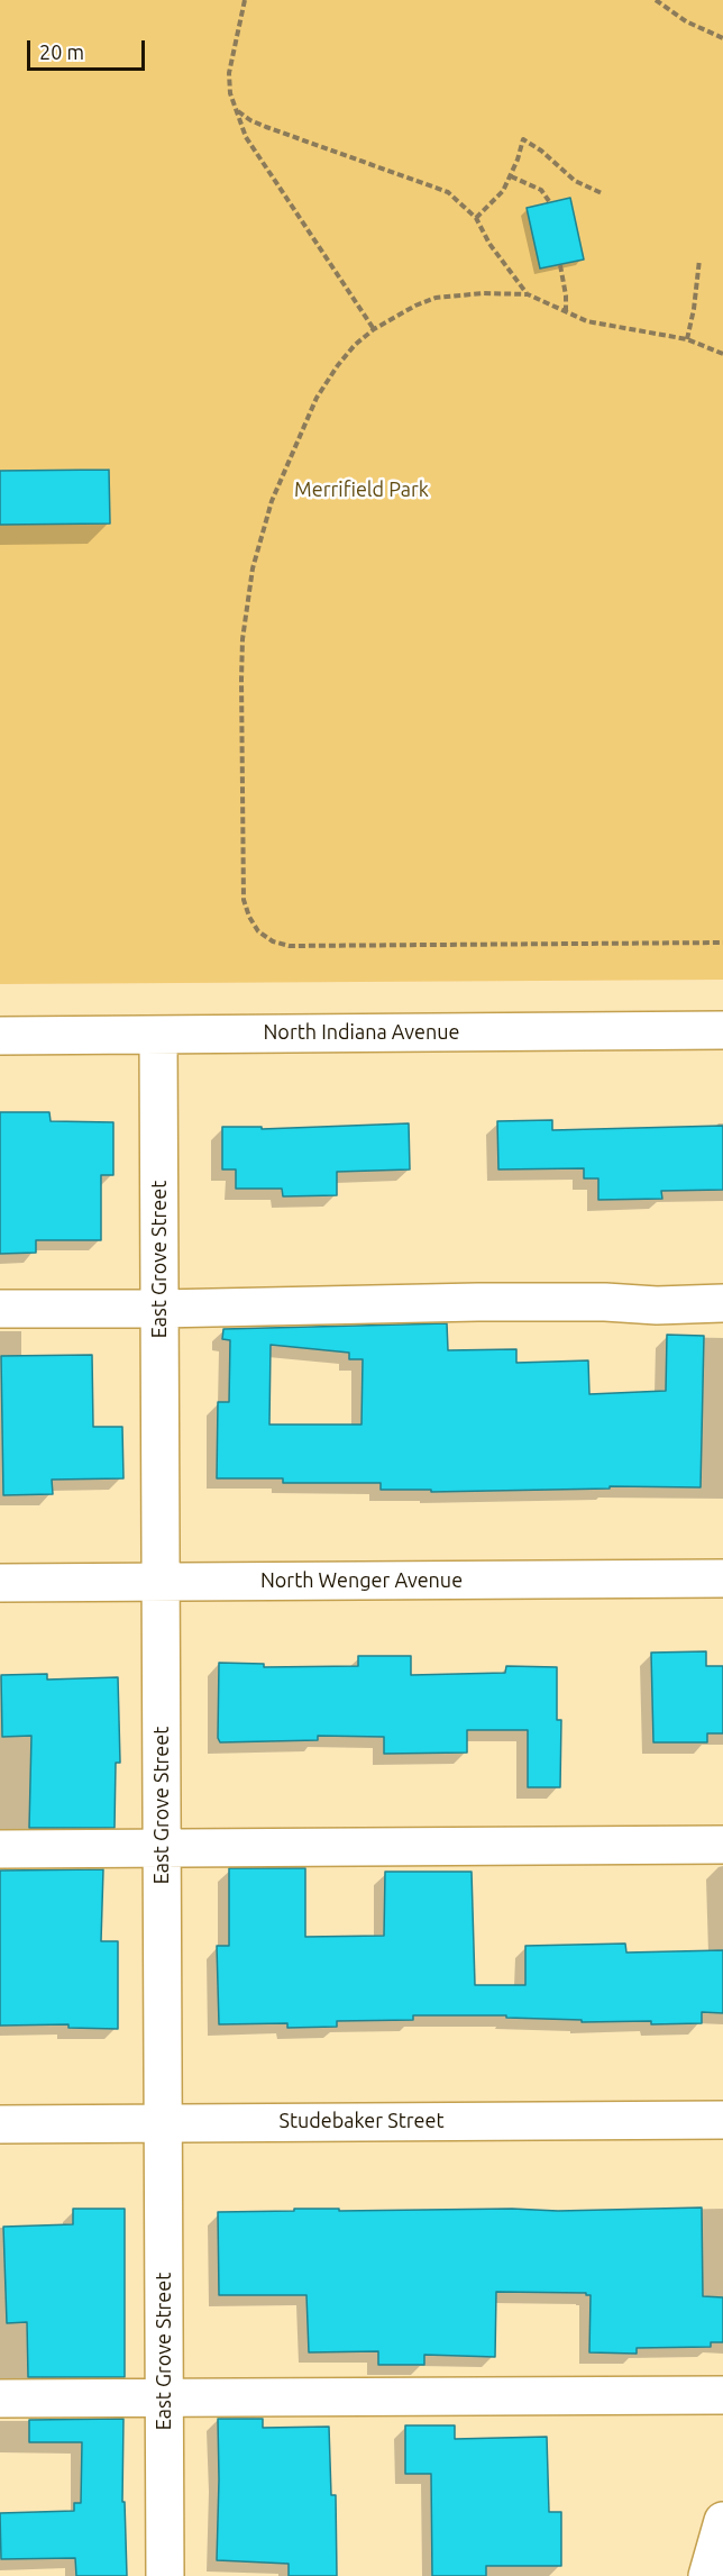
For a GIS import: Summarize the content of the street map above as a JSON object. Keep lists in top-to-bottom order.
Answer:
{
  "streets": {
    "street": [
      "North Indiana Avenue",
      "East Grove Street",
      "North Wenger Avenue",
      "Studebaker Street"
    ]
  },
  "crossings": [
    ["North Indiana Avenue", "East Grove Street"],
    ["East Grove Street", "North Wenger Avenue"],
    ["East Grove Street", "Studebaker Street"]
  ],
  "parks": ["Merrifield Park"],
  "scale_bar": "20 m"
}
